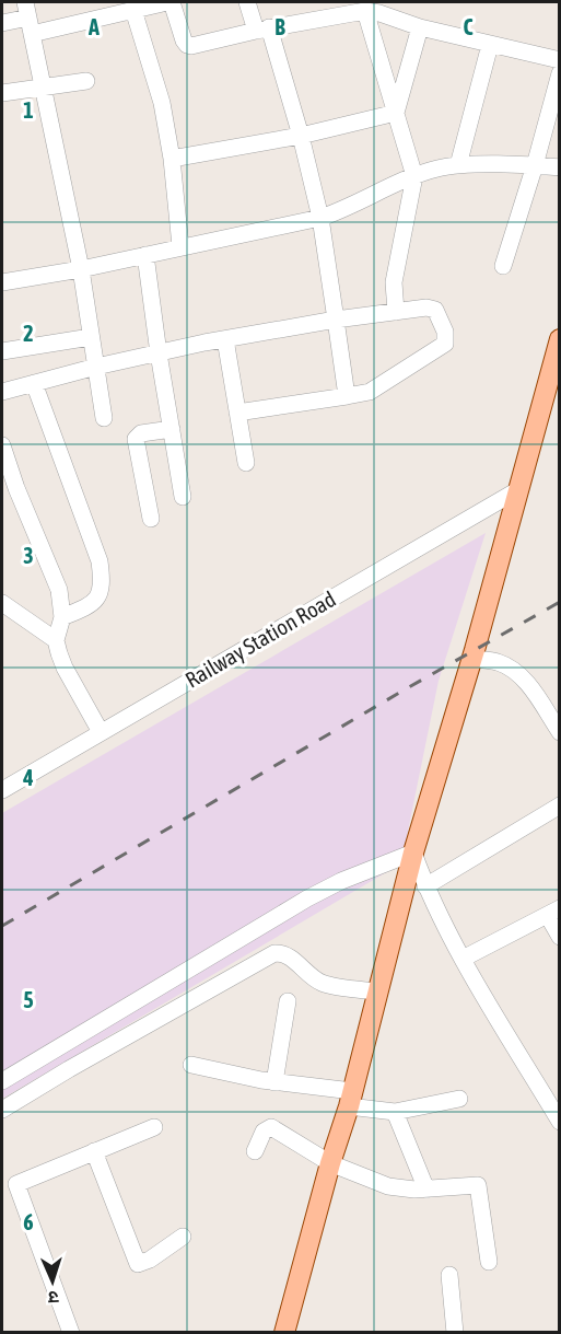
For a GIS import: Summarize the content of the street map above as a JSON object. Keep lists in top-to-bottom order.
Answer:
{
  "streets": {
    "street": ["Railway Station Road"]
  },
  "north": "bottom",
  "grid": {
    "columns": ["A", "B", "C"],
    "rows": [
      "1",
      "2",
      "3",
      "4",
      "5",
      "6"
    ]
  }
}
